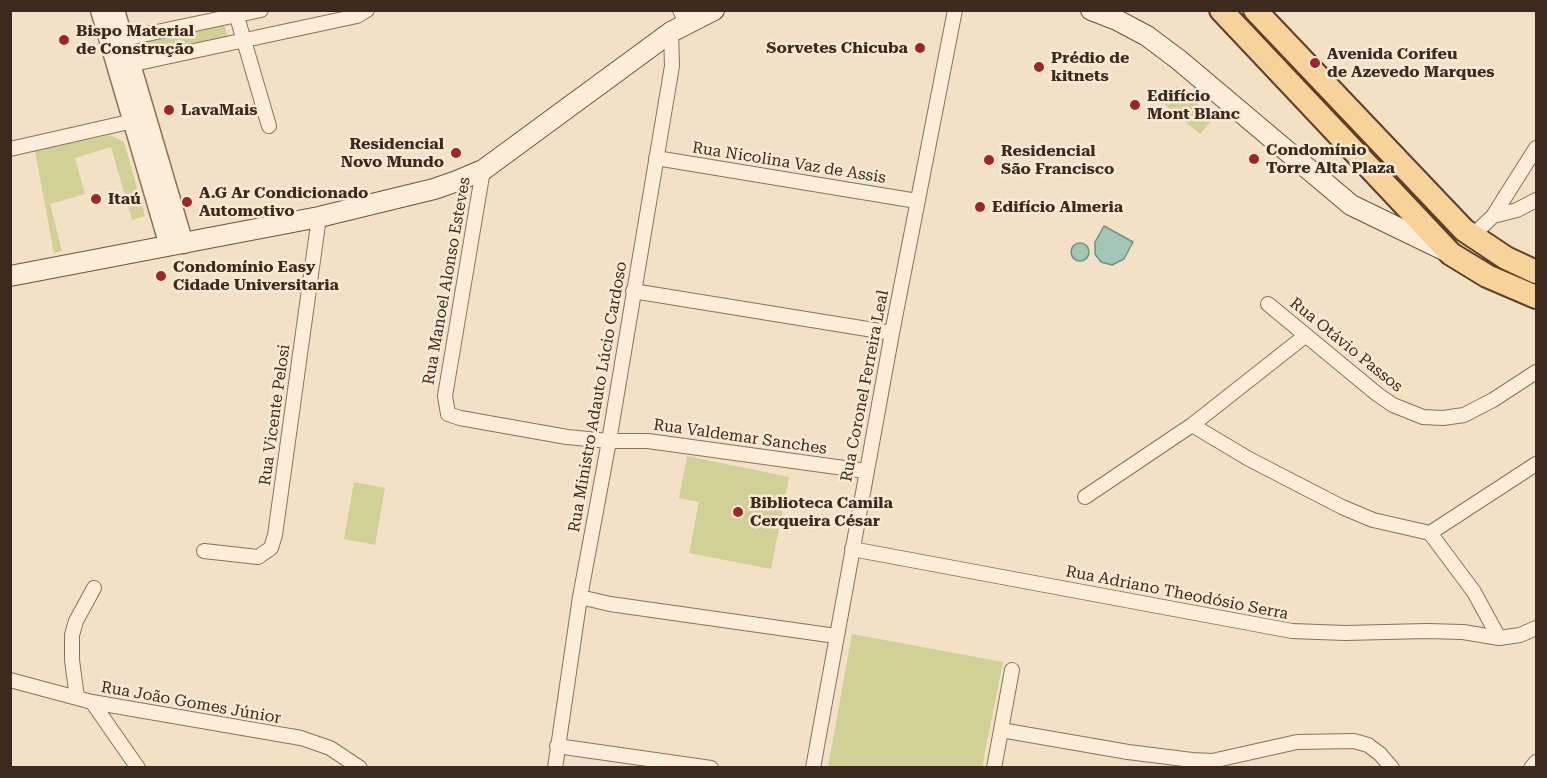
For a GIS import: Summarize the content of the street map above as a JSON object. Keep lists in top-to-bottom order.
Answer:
{
  "streets": {
    "street": [
      "Rua Nicolina Vaz de Assis",
      "Rua Manoel Alonso Esteves",
      "Rua Otávio Passos",
      "Rua Coronel Ferreira Leal",
      "Rua Ministro Adauto Lúcio Cardoso",
      "Rua Vicente Pelosi",
      "Rua Valdemar Sanches",
      "Rua Adriano Theodósio Serra",
      "Rua João Gomes Júnior"
    ]
  },
  "crossings": [
    ["Rua Nicolina Vaz de Assis", "Rua Coronel Ferreira Leal"],
    ["Rua Nicolina Vaz de Assis", "Rua Ministro Adauto Lúcio Cardoso"],
    ["Rua Manoel Alonso Esteves", "Rua Ministro Adauto Lúcio Cardoso"],
    ["Rua Manoel Alonso Esteves", "Rua Valdemar Sanches"],
    ["Rua Coronel Ferreira Leal", "Rua Valdemar Sanches"],
    ["Rua Coronel Ferreira Leal", "Rua Adriano Theodósio Serra"],
    ["Rua Ministro Adauto Lúcio Cardoso", "Rua Valdemar Sanches"]
  ],
  "places": [
    "Bispo Material de Construção",
    "Sorvetes Chicuba",
    "Avenida Corifeu de Azevedo Marques",
    "Prédio de kitnets",
    "Edifício Mont Blanc",
    "LavaMais",
    "Residencial Novo Mundo",
    "Condomínio Torre Alta Plaza",
    "Residencial São Francisco",
    "Itaú",
    "A.G Ar Condicionado Automotivo",
    "Edifício Almeria",
    "Condomínio Easy Cidade Universitaria",
    "Biblioteca Camila Cerqueira César"
  ]
}
